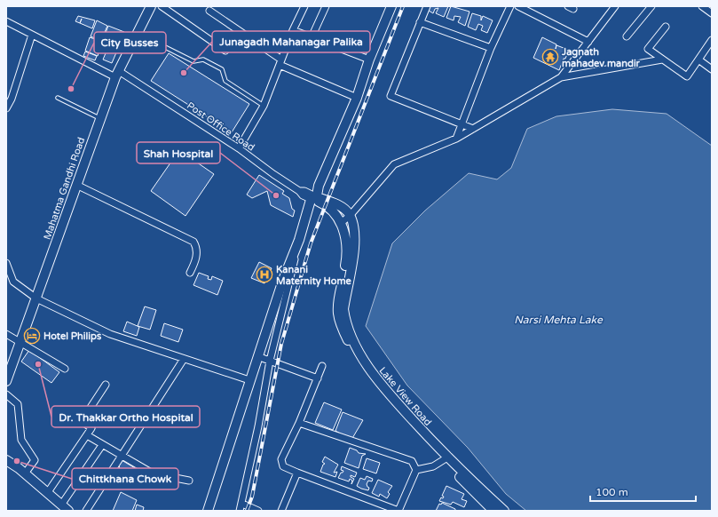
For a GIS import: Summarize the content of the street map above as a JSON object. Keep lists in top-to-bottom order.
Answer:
{
  "streets": {
    "main road": ["Mahatma Gandhi Road", "Lake View Road"],
    "street": ["Post Office Road"]
  },
  "crossings": [
    ["Post Office Road", "Mahatma Gandhi Road"]
  ],
  "water": ["Narsi Mehta Lake"],
  "places": {
    "temple": ["Jagnath mahadev mandir"],
    "other": [
      "Junagadh Mahanagar Palika",
      "City Busses",
      "Shah Hospital",
      "Dr. Thakkar Ortho Hospital",
      "Chittkhana Chowk"
    ],
    "hospital": ["Kanani Maternity Home"],
    "hotel": ["Hotel Philips"]
  },
  "scale_bar": "100 m"
}
